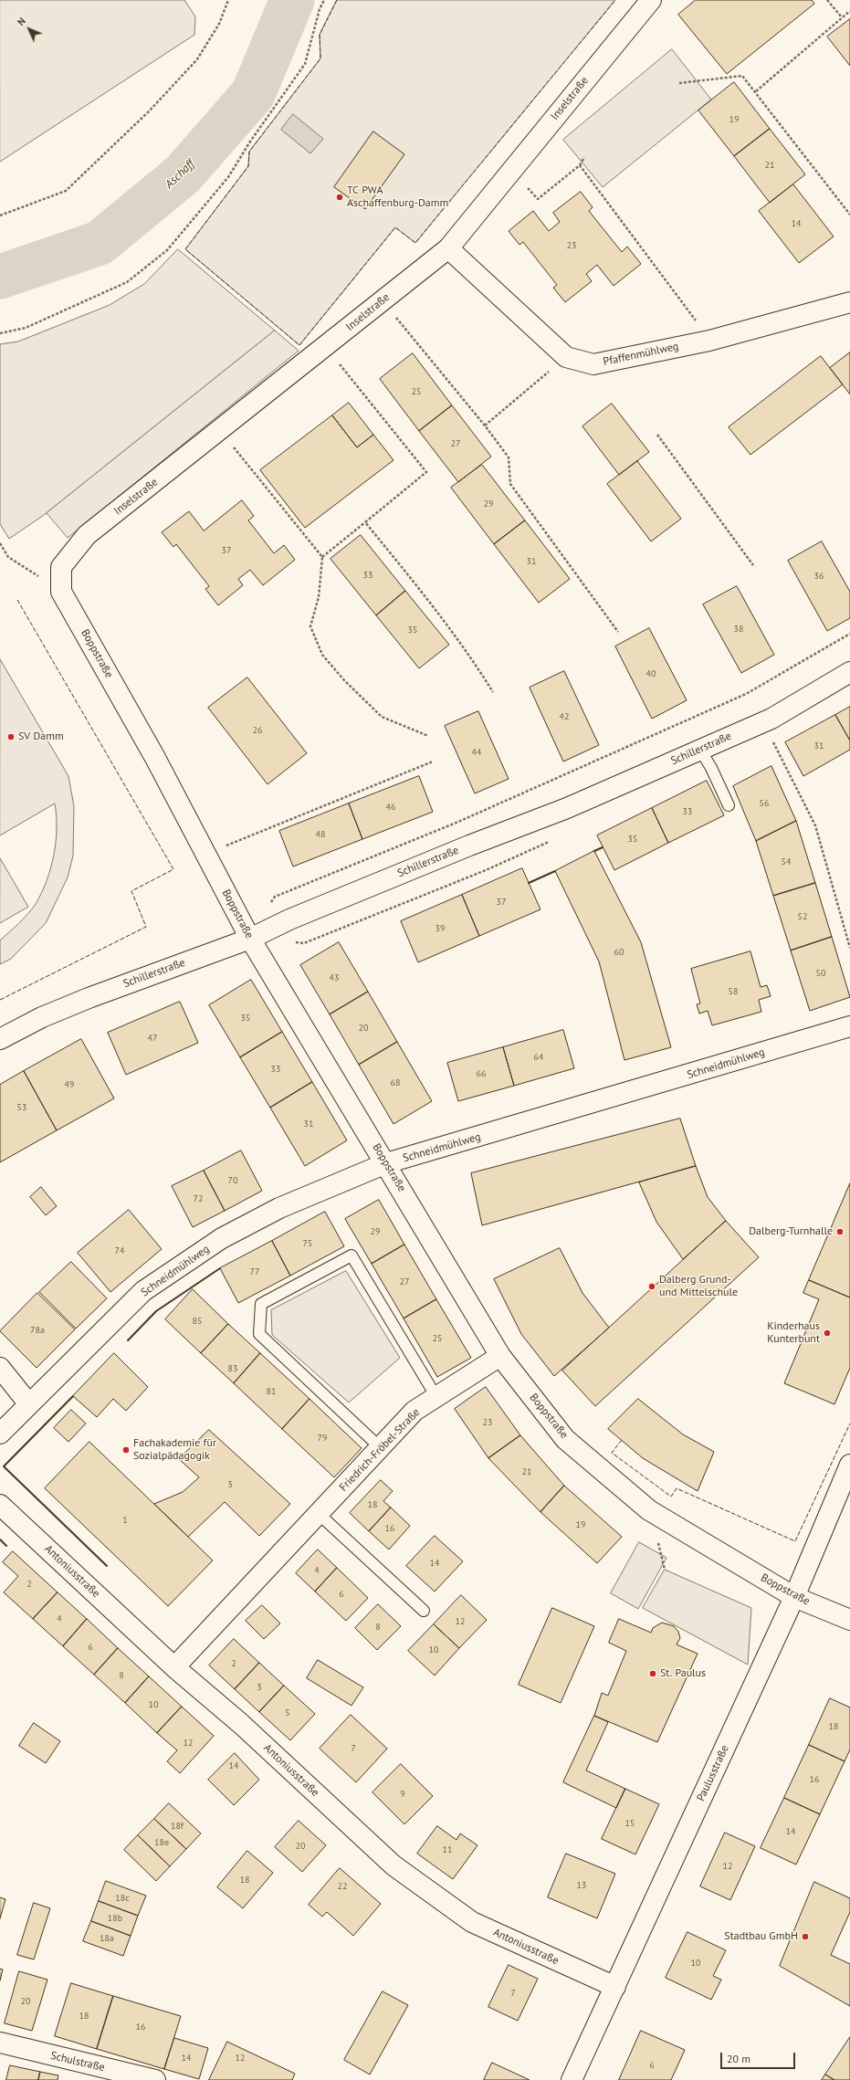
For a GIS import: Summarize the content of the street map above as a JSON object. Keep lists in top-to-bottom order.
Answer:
{
  "streets": {
    "street": [
      "Inselstraße",
      "Pfaffenmühlweg",
      "Boppstraße",
      "Schillerstraße",
      "Schneidmühlweg",
      "Friedrich-Fröbel-Straße",
      "Antoniusstraße",
      "Paulusstraße",
      "Schulstraße"
    ]
  },
  "crossings": [
    ["Inselstraße", "Pfaffenmühlweg"],
    ["Inselstraße", "Boppstraße"],
    ["Boppstraße", "Schillerstraße"],
    ["Boppstraße", "Schneidmühlweg"],
    ["Boppstraße", "Friedrich-Fröbel-Straße"],
    ["Boppstraße", "Paulusstraße"],
    ["Friedrich-Fröbel-Straße", "Antoniusstraße"],
    ["Antoniusstraße", "Paulusstraße"]
  ],
  "water": ["Aschaff"],
  "places": [
    "TC PWA Aschaffenburg-Damm",
    "SV Damm",
    "Dalberg-Turnhalle",
    "Dalberg Grund- und Mittelschule",
    "Kinderhaus Kunterbunt",
    "Fachakademie für Sozialpädagogik",
    "St. Paulus",
    "Stadtbau GmbH"
  ],
  "house_numbers": [
    "19",
    "21",
    "14",
    "23",
    "25",
    "27",
    "29",
    "37",
    "31",
    "33",
    "36",
    "38",
    "35",
    "40",
    "42",
    "26",
    "31",
    "44",
    "56",
    "46",
    "33",
    "48",
    "35",
    "54",
    "37",
    "52",
    "39",
    "60",
    "50",
    "43",
    "58",
    "35",
    "20",
    "47",
    "64",
    "33",
    "66",
    "68",
    "49",
    "53",
    "31",
    "70",
    "72",
    "29",
    "75",
    "74",
    "77",
    "27",
    "85",
    "78a",
    "25",
    "83",
    "81",
    "23",
    "79",
    "21",
    "3",
    "18",
    "1",
    "19",
    "16",
    "14",
    "4",
    "2",
    "6",
    "4",
    "12",
    "8",
    "6",
    "10",
    "2",
    "8",
    "3",
    "10",
    "5",
    "18",
    "12",
    "7",
    "14",
    "16",
    "9",
    "15",
    "18f",
    "14",
    "18e",
    "20",
    "11",
    "12",
    "18",
    "13",
    "22",
    "18c",
    "18b",
    "18a",
    "10",
    "7",
    "20",
    "18",
    "16",
    "14",
    "12",
    "6"
  ],
  "scale_bar": "20 m",
  "north": "top left"
}
